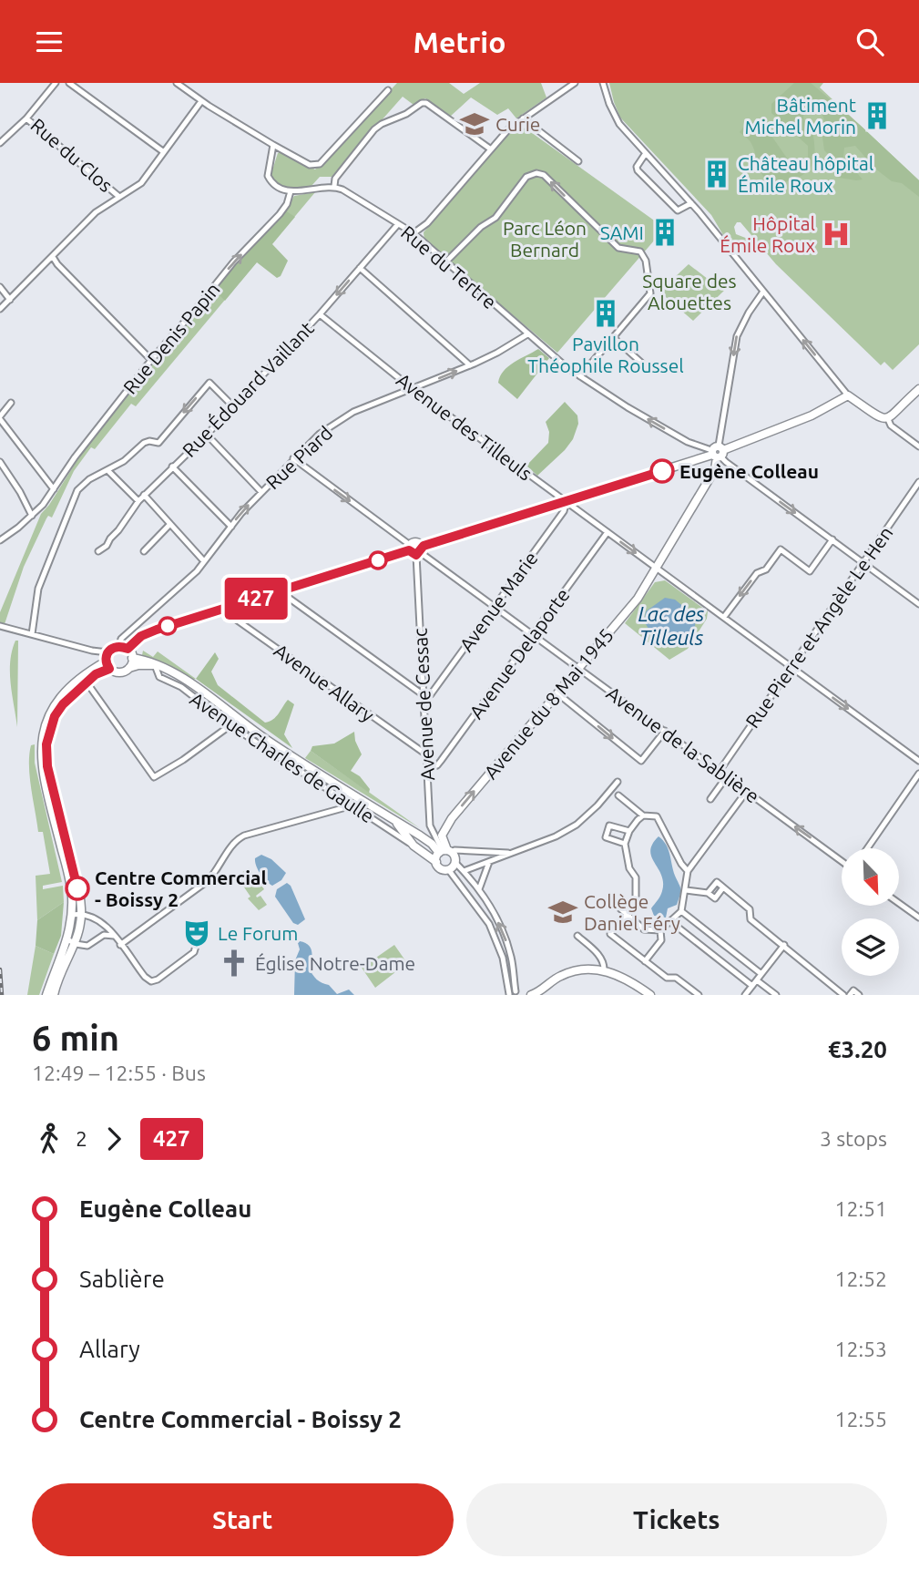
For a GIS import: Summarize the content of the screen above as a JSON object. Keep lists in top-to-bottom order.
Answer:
{
  "streets": {
    "street": [
      "Rue du Clos",
      "Rue du Tertre",
      "Rue Denis Papin",
      "Rue Édouard Vaillant",
      "Avenue des Tilleuls",
      "Rue Piard",
      "Avenue Marie",
      "Rue Pierre et Angèle Le Hen",
      "Avenue Delaporte",
      "Avenue Allary",
      "Avenue du 8 Mai 1945",
      "Avenue de Cessac",
      "Avenue de la Sablière",
      "Avenue Charles de Gaulle"
    ]
  },
  "crossings": [
    ["Rue du Tertre", "Rue Édouard Vaillant"],
    ["Rue du Tertre", "Rue Piard"],
    ["Rue du Tertre", "Rue Pierre et Angèle Le Hen"],
    ["Rue du Tertre", "Avenue du 8 Mai 1945"],
    ["Rue Édouard Vaillant", "Avenue des Tilleuls"],
    ["Avenue des Tilleuls", "Rue Piard"],
    ["Avenue des Tilleuls", "Avenue Marie"],
    ["Avenue des Tilleuls", "Rue Pierre et Angèle Le Hen"],
    ["Avenue des Tilleuls", "Avenue Delaporte"],
    ["Avenue des Tilleuls", "Avenue du 8 Mai 1945"],
    ["Rue Piard", "Avenue de la Sablière"],
    ["Rue Piard", "Avenue Charles de Gaulle"],
    ["Avenue Marie", "Avenue de Cessac"],
    ["Avenue Marie", "Avenue de la Sablière"],
    ["Rue Pierre et Angèle Le Hen", "Avenue de la Sablière"],
    ["Avenue Delaporte", "Avenue de Cessac"],
    ["Avenue Delaporte", "Avenue de la Sablière"],
    ["Avenue Allary", "Avenue de Cessac"],
    ["Avenue du 8 Mai 1945", "Avenue de Cessac"],
    ["Avenue du 8 Mai 1945", "Avenue de la Sablière"],
    ["Avenue du 8 Mai 1945", "Avenue Charles de Gaulle"],
    ["Avenue de Cessac", "Avenue de la Sablière"],
    ["Avenue de Cessac", "Avenue Charles de Gaulle"]
  ],
  "one_way": ["Rue Denis Papin", "Avenue du 8 Mai 1945"],
  "water": ["Lac des Tilleuls"],
  "parks": ["Parc Léon Bernard", "Square des Alouettes"],
  "places": {
    "building": [
      "Bâtiment Michel Morin",
      "Château hôpital Émile Roux",
      "SAMI",
      "Pavillon Théophile Roussel"
    ],
    "school or university": ["Curie", "Collège Daniel Féry"],
    "hospital": ["Hôpital Émile Roux"],
    "other": ["Eugène Colleau", "Centre Commercial - Boissy 2"],
    "theatre": ["Le Forum"],
    "church": ["Église Notre-Dame"]
  },
  "lines": ["bus line 427"],
  "north": "bottom right",
  "page": {
    "header": "Metrio",
    "on_map": "427",
    "heading": ["6 min", "12:49 – 12:55 · Bus", "€3.20"],
    "legs": ["2", "427", "3 stops"],
    "list": [
      {
        "name": "Eugène Colleau",
        "value": "12:51"
      },
      {
        "name": "Sablière",
        "value": "12:52"
      },
      {
        "name": "Allary",
        "value": "12:53"
      },
      {
        "name": "Centre Commercial - Boissy 2",
        "value": "12:55"
      }
    ],
    "buttons": ["Start", "Tickets"]
  }
}
